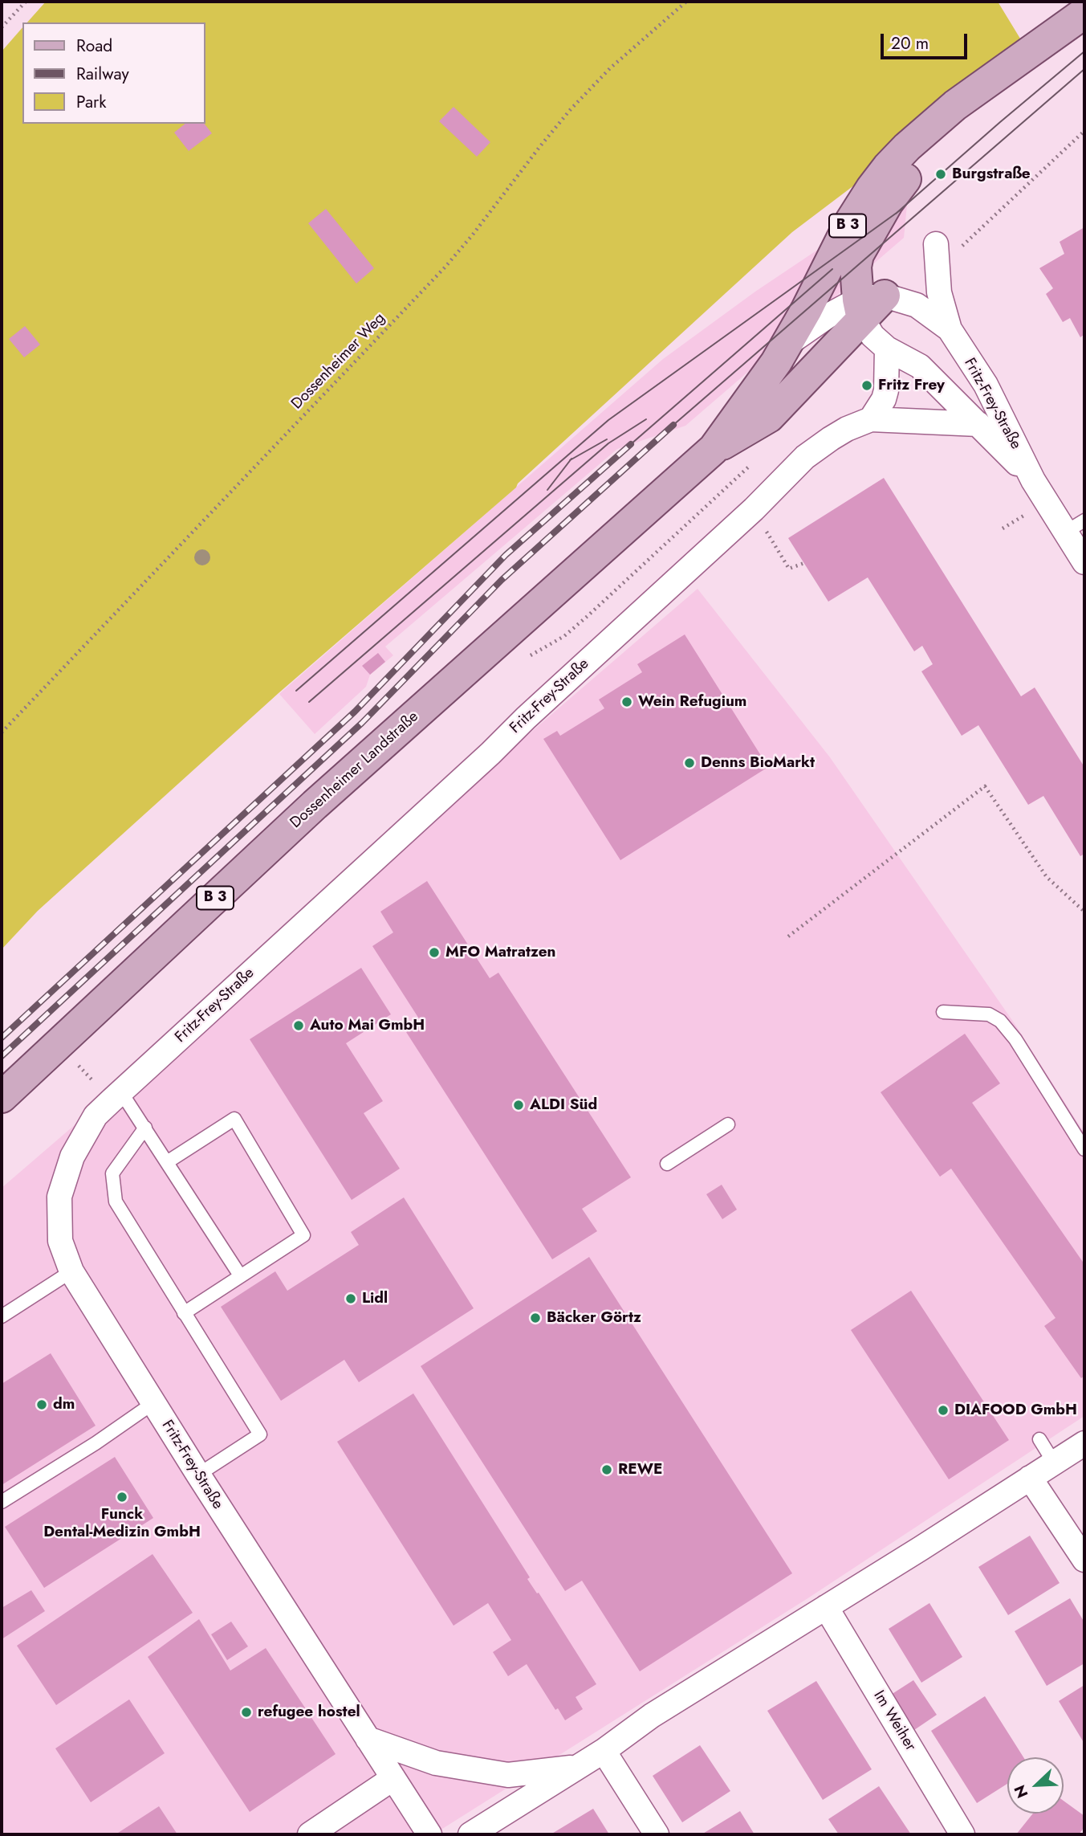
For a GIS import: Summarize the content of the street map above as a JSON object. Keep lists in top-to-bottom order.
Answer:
{
  "streets": {
    "main road": ["B 3", "Dossenheimer Landstraße"],
    "street": ["Fritz-Frey-Straße", "Im Weiher"],
    "path": ["Dossenheimer Weg"]
  },
  "crossings": [
    ["B 3", "Fritz-Frey-Straße"],
    ["B 3", "Dossenheimer Landstraße"],
    ["Fritz-Frey-Straße", "Dossenheimer Landstraße"]
  ],
  "places": [
    "Burgstraße",
    "Fritz Frey",
    "Wein Refugium",
    "Denns BioMarkt",
    "MFO Matratzen",
    "Auto Mai GmbH",
    "ALDI Süd",
    "Lidl",
    "Bäcker Görtz",
    "dm",
    "DIAFOOD GmbH",
    "REWE",
    "Funck Dental-Medizin GmbH",
    "refugee hostel"
  ],
  "legend": ["Road", "Railway", "Park"],
  "scale_bar": "20 m",
  "north": "bottom left"
}
